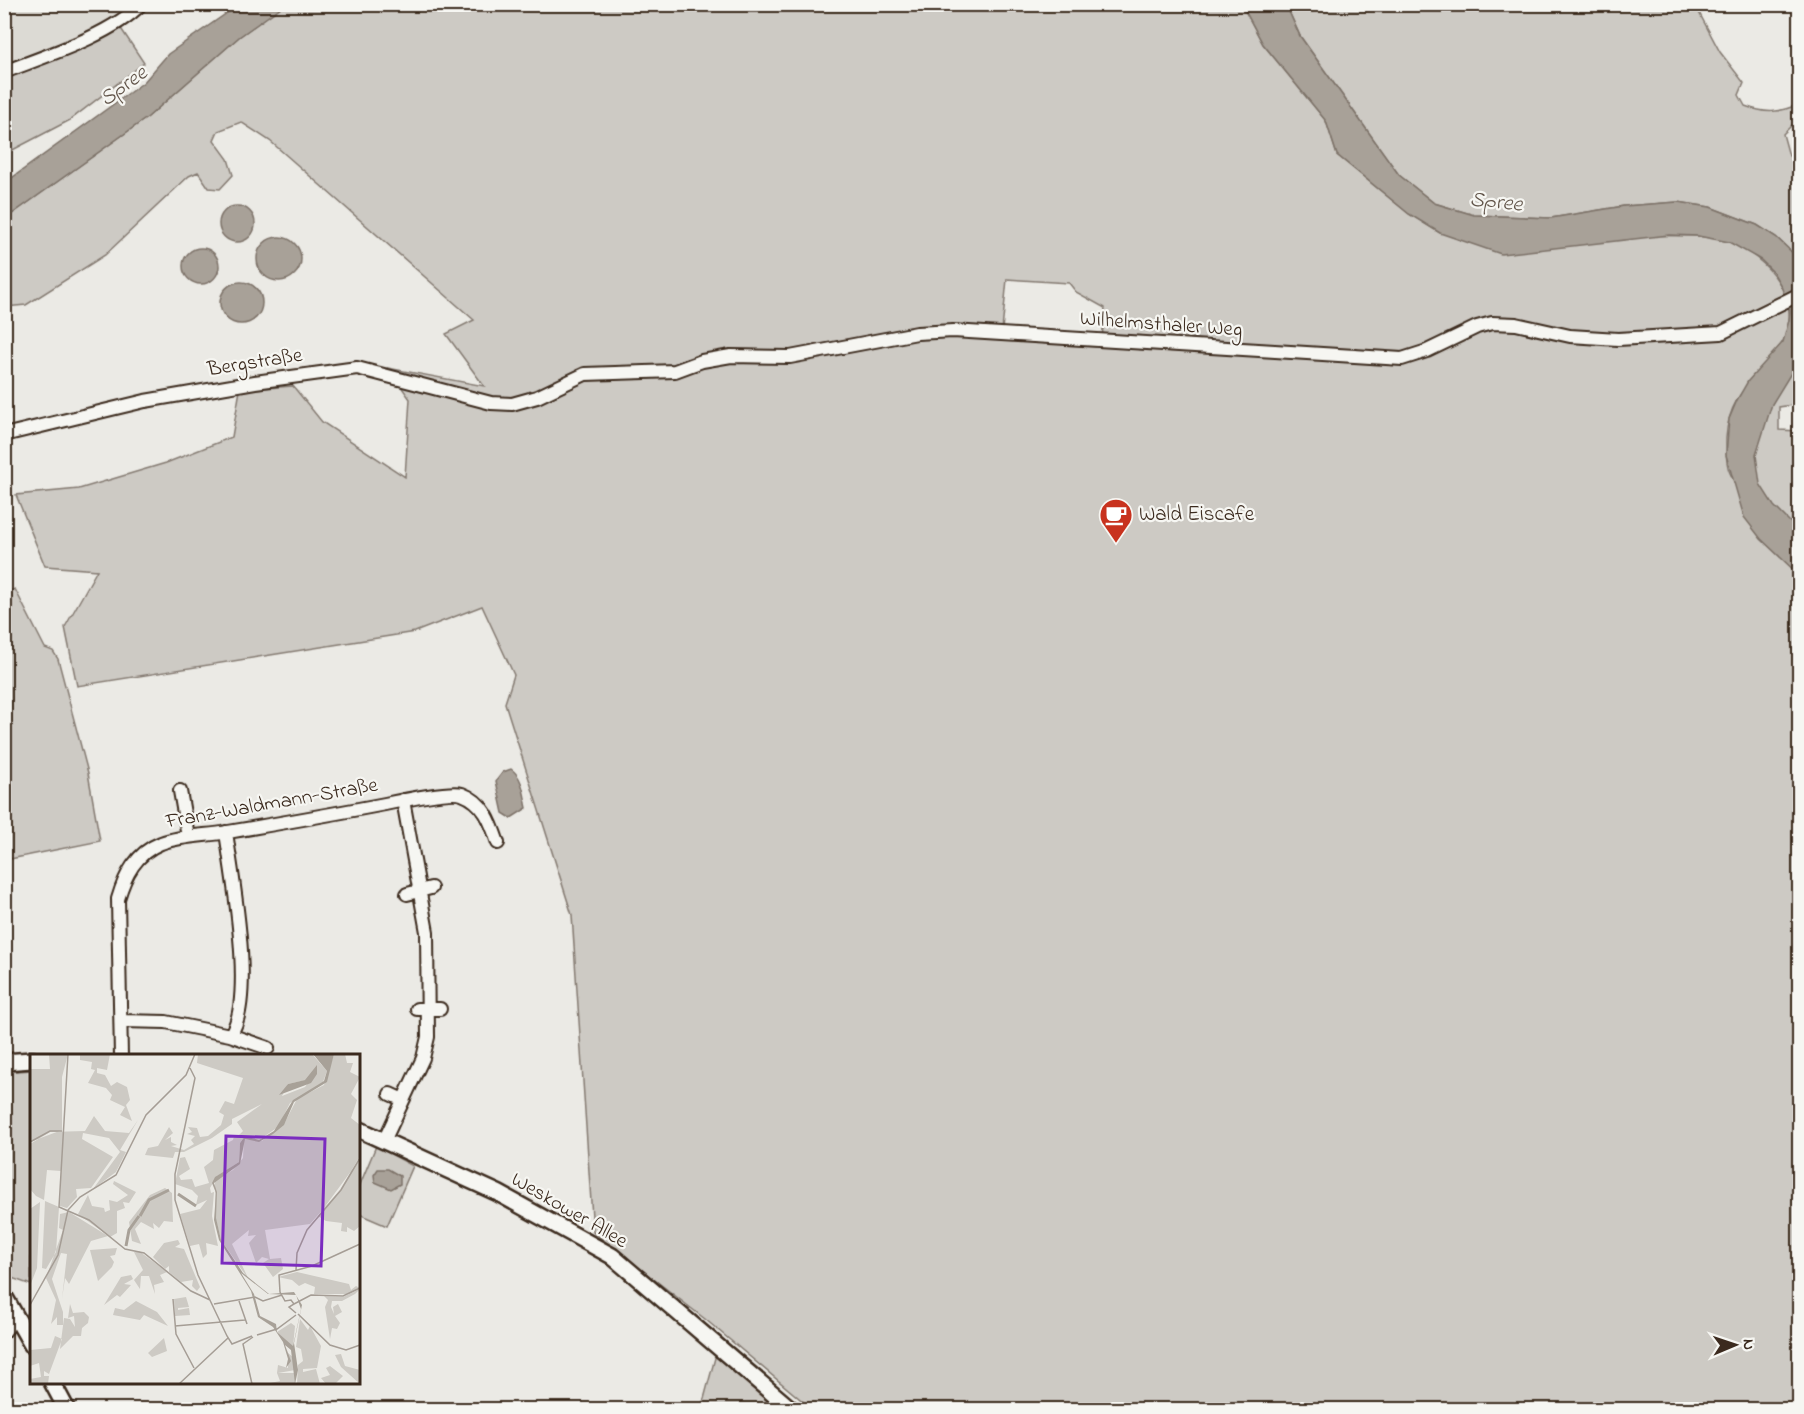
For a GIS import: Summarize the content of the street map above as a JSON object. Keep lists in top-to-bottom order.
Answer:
{
  "streets": {
    "main road": ["Weskower Allee"],
    "street": ["Wilhelmsthaler Weg", "Bergstraße", "Franz-Waldmann-Straße"]
  },
  "crossings": [
    ["Wilhelmsthaler Weg", "Bergstraße"]
  ],
  "water": ["Spree"],
  "places": {
    "cafe": ["Wald Eiscafe"]
  },
  "north": "right"
}
